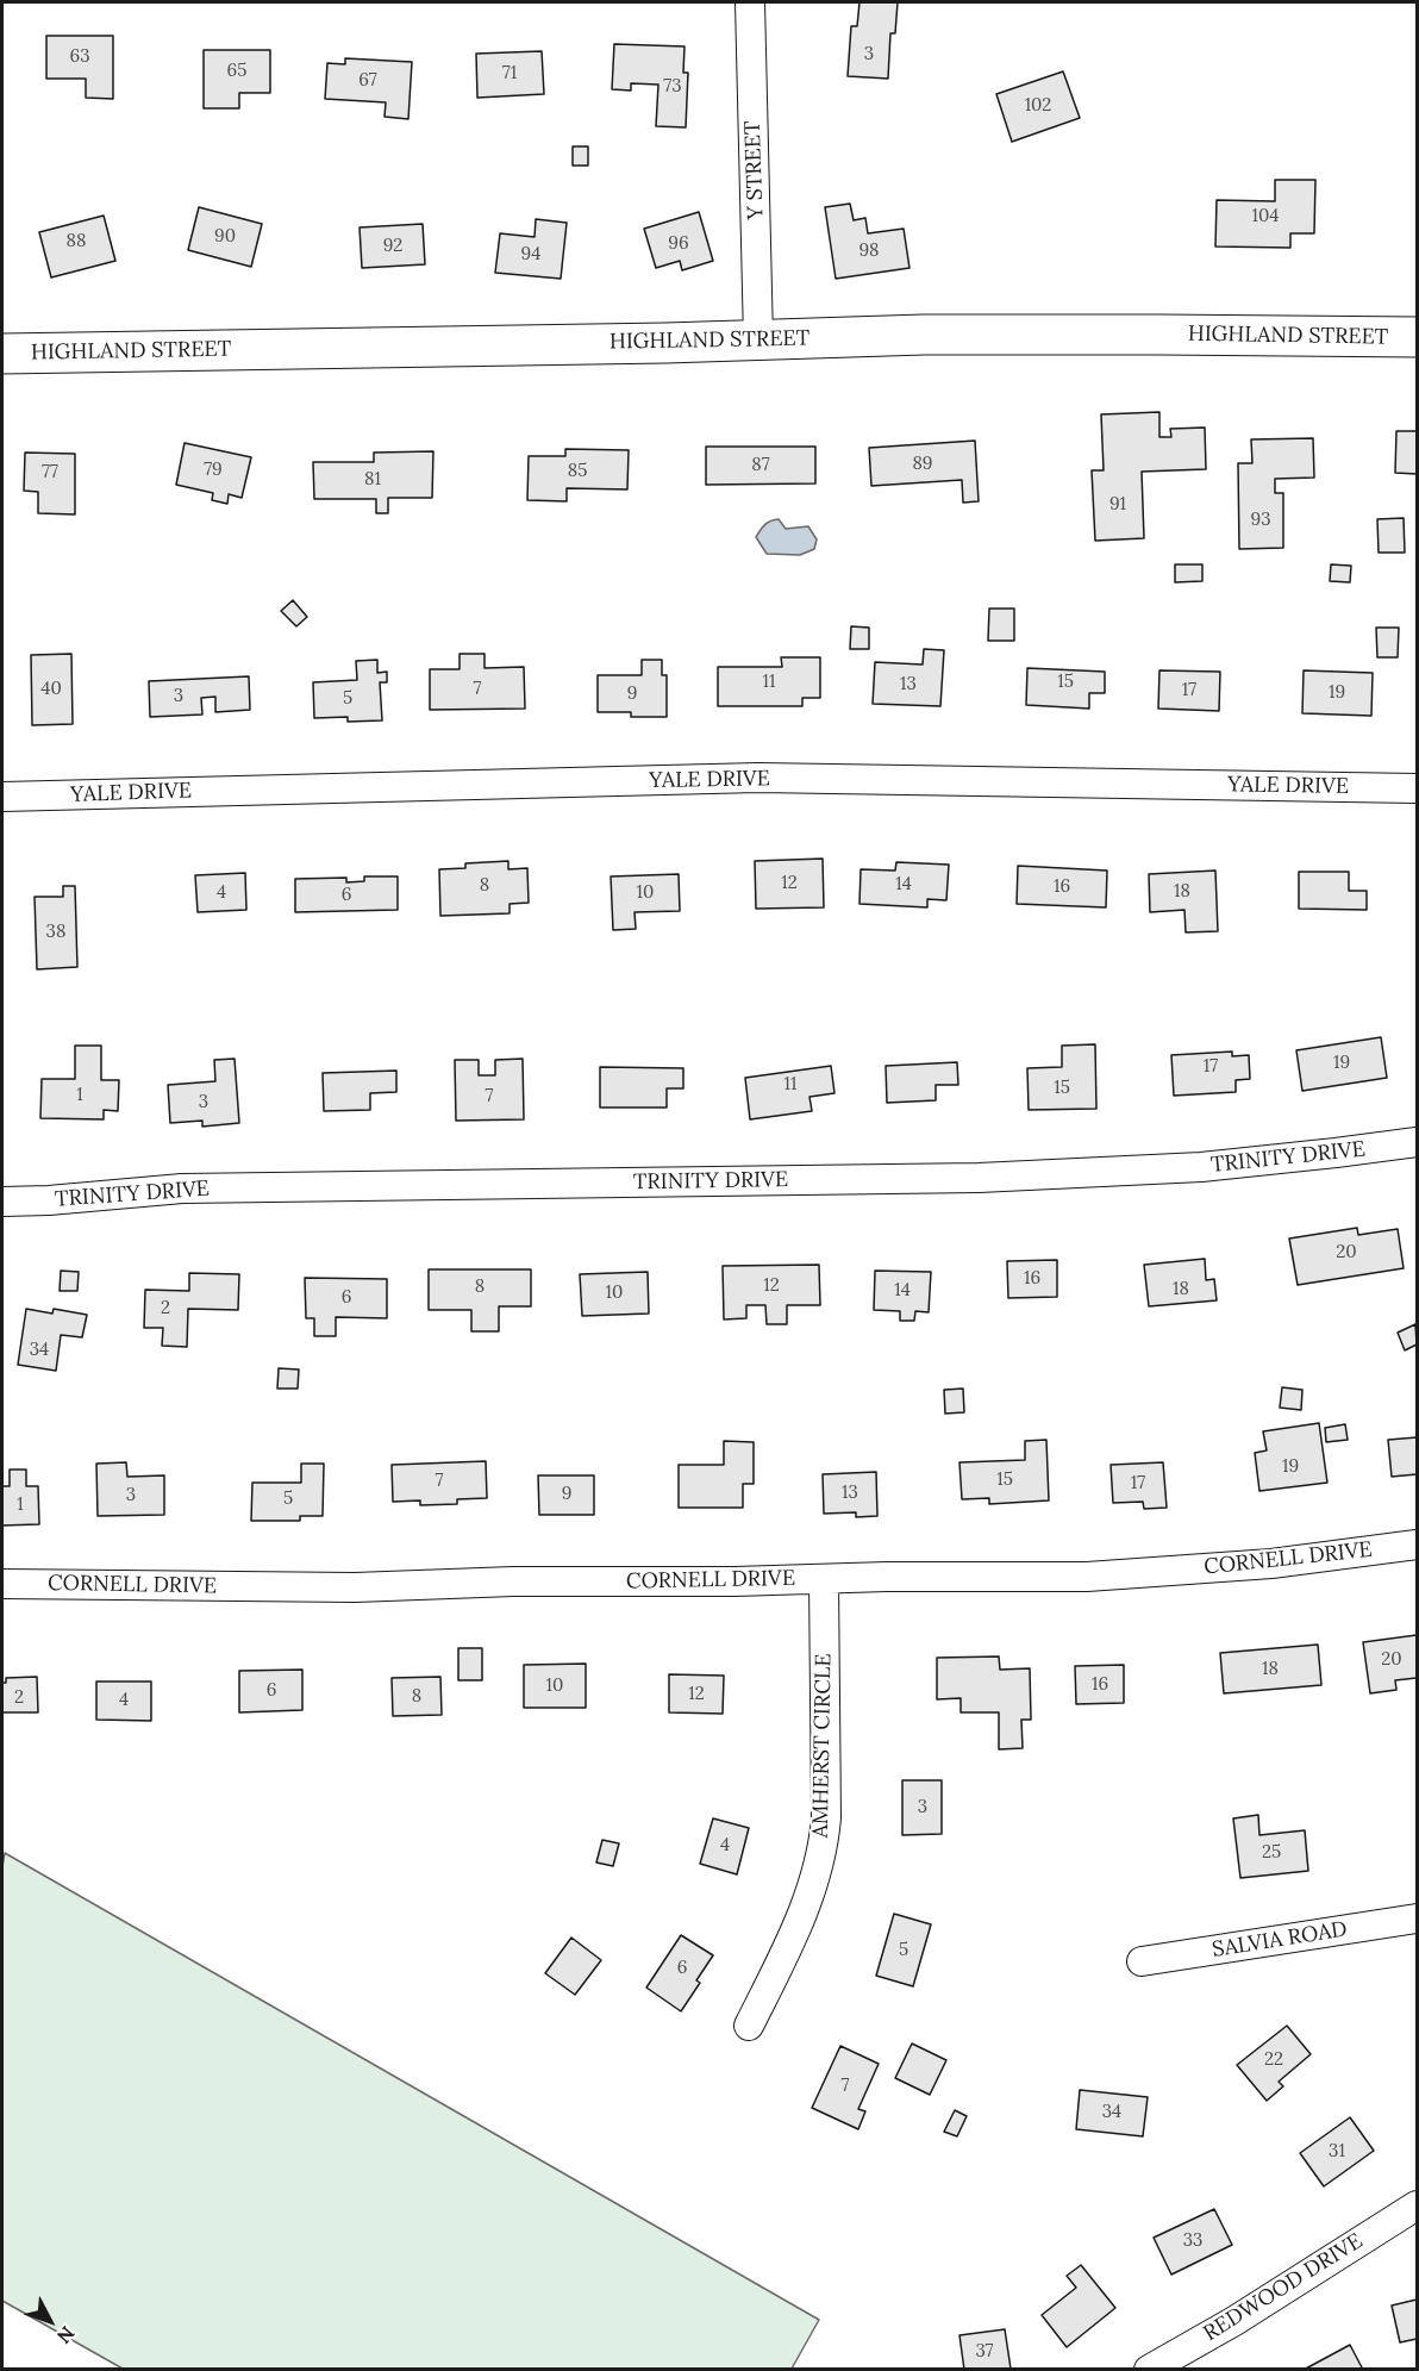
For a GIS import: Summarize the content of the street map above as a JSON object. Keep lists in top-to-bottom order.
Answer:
{
  "streets": {
    "street": [
      "Y STREET",
      "HIGHLAND STREET",
      "YALE DRIVE",
      "TRINITY DRIVE",
      "CORNELL DRIVE",
      "AMHERST CIRCLE",
      "SALVIA ROAD",
      "REDWOOD DRIVE"
    ]
  },
  "crossings": [
    ["Y STREET", "HIGHLAND STREET"],
    ["CORNELL DRIVE", "AMHERST CIRCLE"]
  ],
  "house_numbers": [
    "3",
    "63",
    "65",
    "71",
    "67",
    "73",
    "102",
    "104",
    "90",
    "88",
    "96",
    "92",
    "98",
    "94",
    "89",
    "87",
    "79",
    "85",
    "77",
    "81",
    "91",
    "93",
    "11",
    "15",
    "13",
    "40",
    "7",
    "17",
    "19",
    "9",
    "3",
    "5",
    "12",
    "14",
    "8",
    "16",
    "18",
    "4",
    "10",
    "6",
    "38",
    "19",
    "17",
    "11",
    "15",
    "1",
    "7",
    "3",
    "20",
    "16",
    "12",
    "8",
    "18",
    "14",
    "10",
    "6",
    "2",
    "34",
    "19",
    "15",
    "7",
    "17",
    "13",
    "9",
    "3",
    "5",
    "1",
    "20",
    "18",
    "16",
    "10",
    "6",
    "12",
    "8",
    "2",
    "4",
    "3",
    "4",
    "25",
    "5",
    "6",
    "22",
    "7",
    "34",
    "31",
    "33",
    "37"
  ],
  "north": "bottom right"
}
